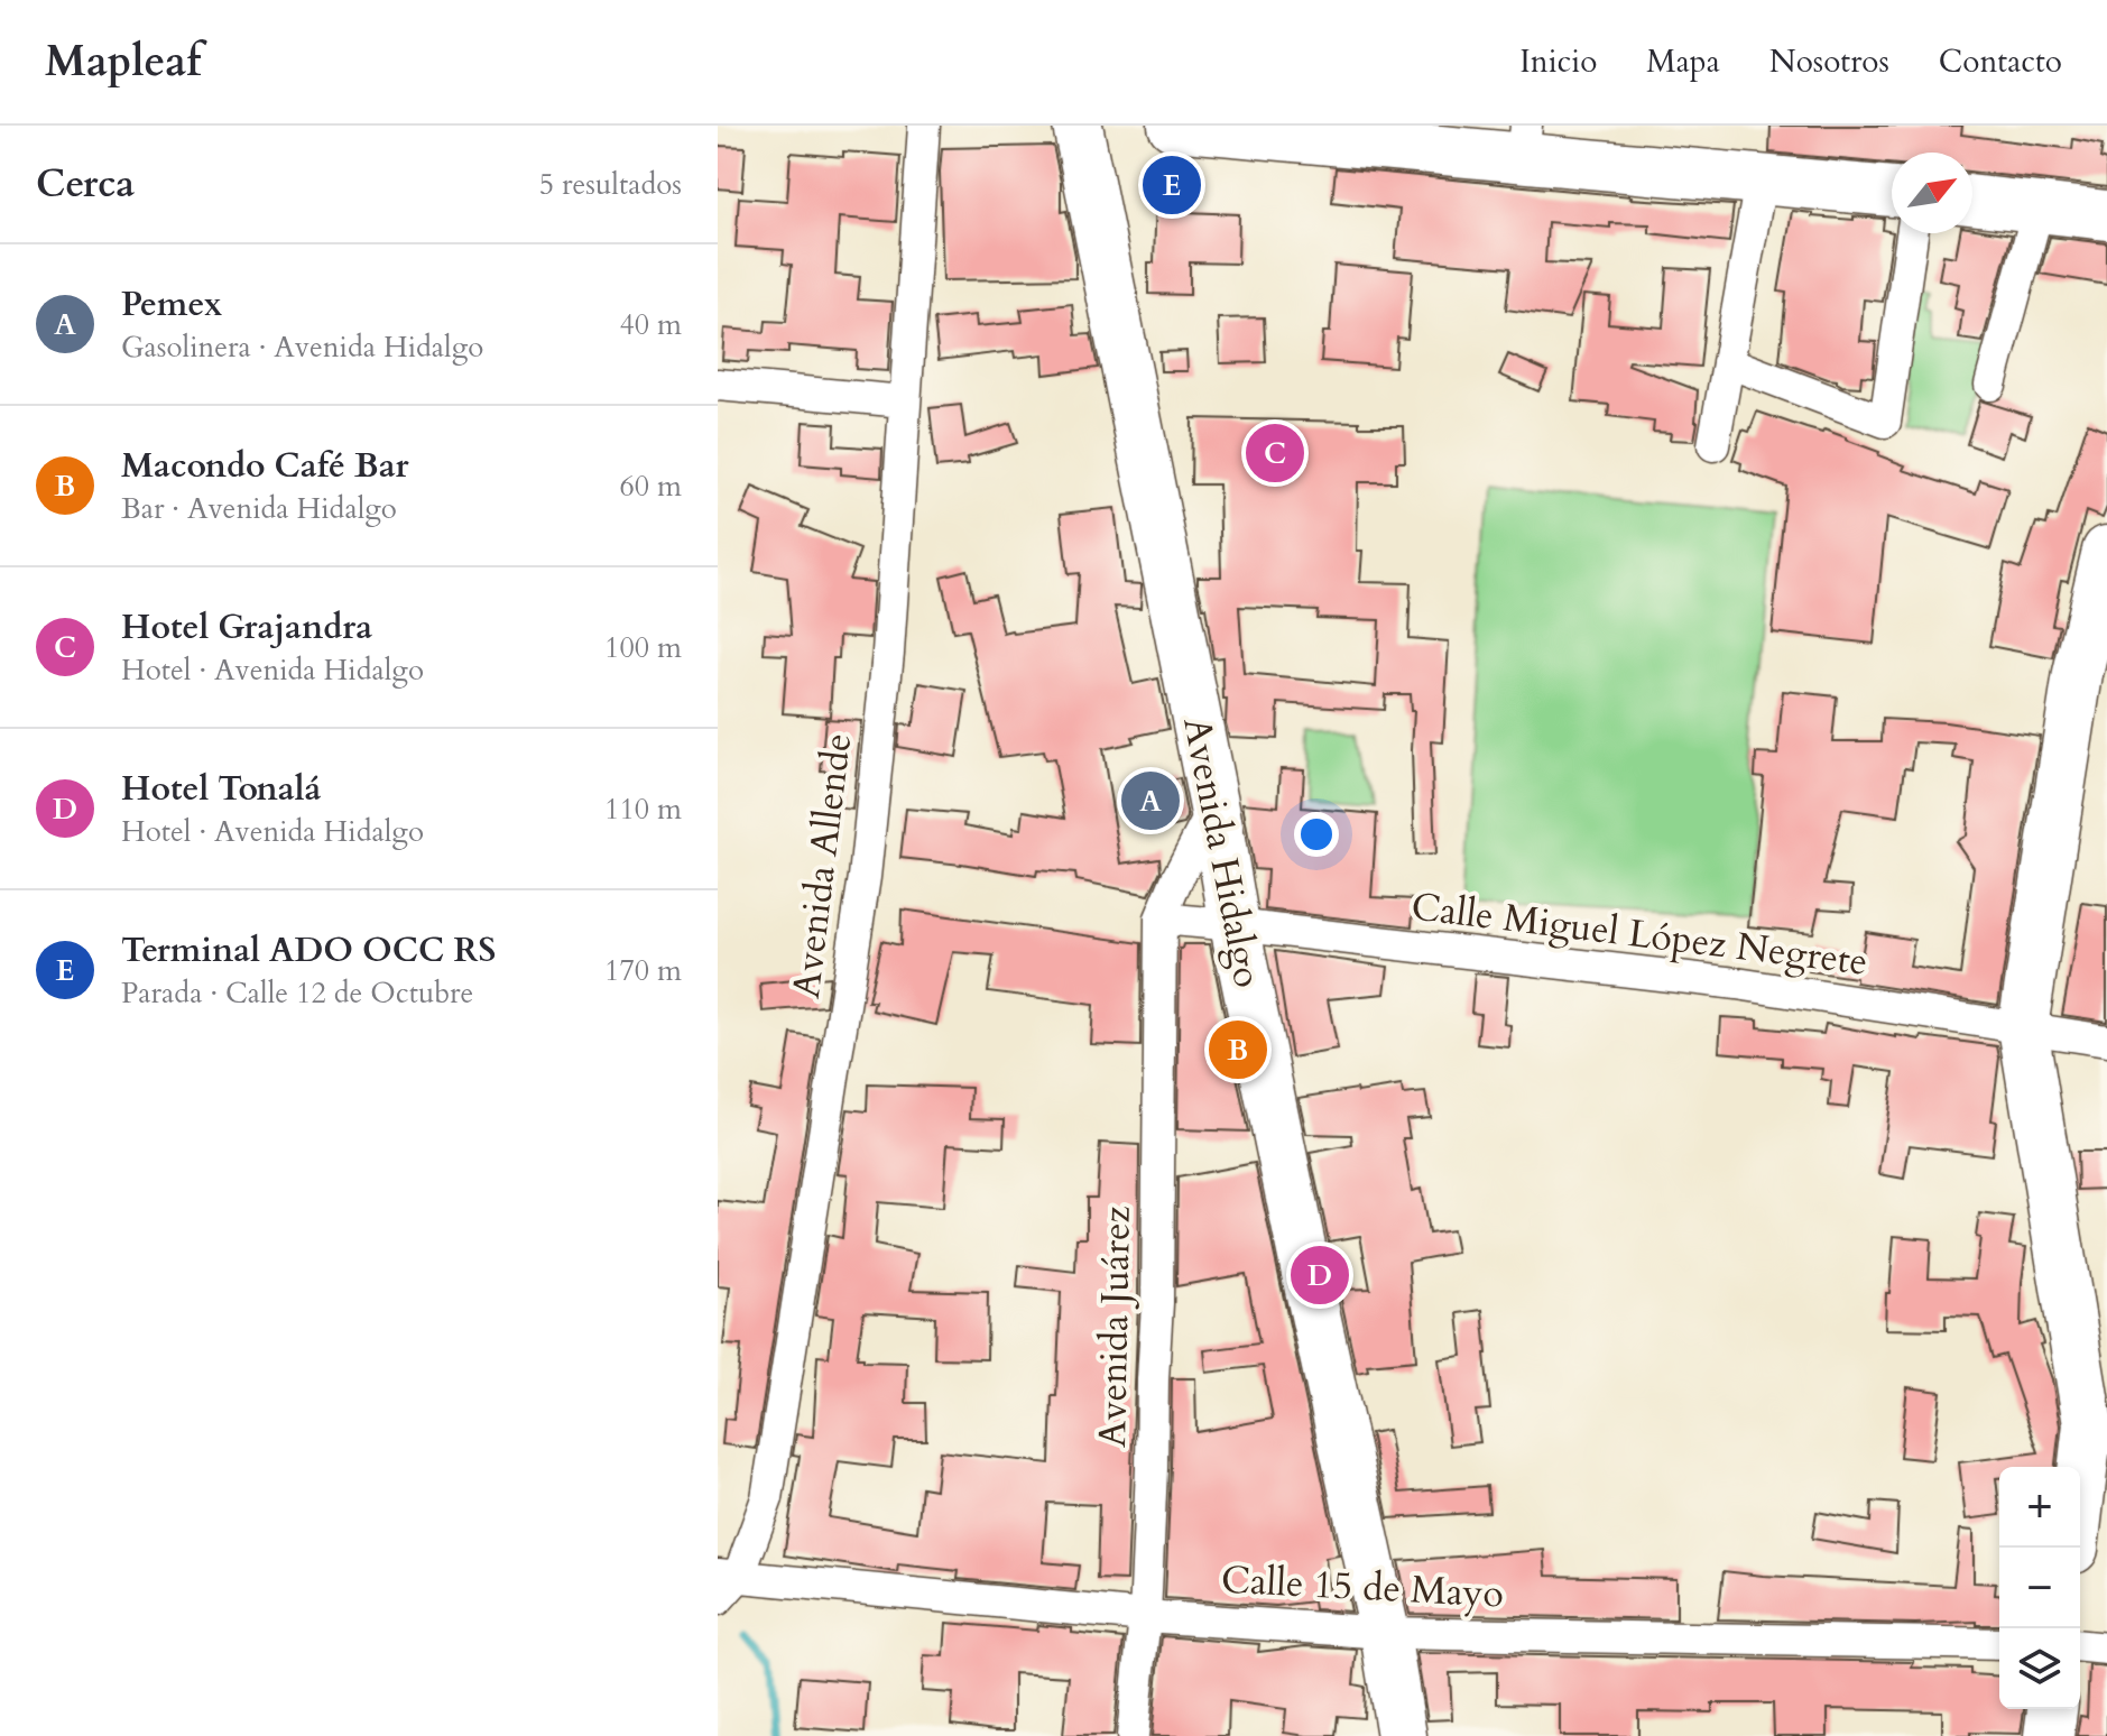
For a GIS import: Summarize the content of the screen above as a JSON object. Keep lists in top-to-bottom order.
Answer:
{
  "streets": {
    "main road": ["Avenida Hidalgo"],
    "street": [
      "Avenida Allende",
      "Calle Miguel López Negrete",
      "Avenida Juárez",
      "Calle 15 de Mayo"
    ]
  },
  "crossings": [
    ["Avenida Hidalgo", "Calle Miguel López Negrete"],
    ["Avenida Hidalgo", "Calle 15 de Mayo"],
    ["Avenida Allende", "Calle 15 de Mayo"],
    ["Calle Miguel López Negrete", "Avenida Juárez"],
    ["Avenida Juárez", "Calle 15 de Mayo"]
  ],
  "north": "top right",
  "page": {
    "header": "Mapleaf",
    "nav": [
      "Inicio",
      "Mapa",
      "Nosotros",
      "Contacto"
    ],
    "heading": ["Cerca", "5 resultados"],
    "pins": [
      "E",
      "C",
      "A",
      "B",
      "D"
    ],
    "list": [
      {
        "mark": "A",
        "name": "Pemex",
        "note": "Gasolinera · Avenida Hidalgo",
        "value": "40 m"
      },
      {
        "mark": "B",
        "name": "Macondo Café Bar",
        "note": "Bar · Avenida Hidalgo",
        "value": "60 m"
      },
      {
        "mark": "C",
        "name": "Hotel Grajandra",
        "note": "Hotel · Avenida Hidalgo",
        "value": "100 m"
      },
      {
        "mark": "D",
        "name": "Hotel Tonalá",
        "note": "Hotel · Avenida Hidalgo",
        "value": "110 m"
      },
      {
        "mark": "E",
        "name": "Terminal ADO OCC RS",
        "note": "Parada · Calle 12 de Octubre",
        "value": "170 m"
      }
    ],
    "map_buttons": ["+", "−"]
  }
}
